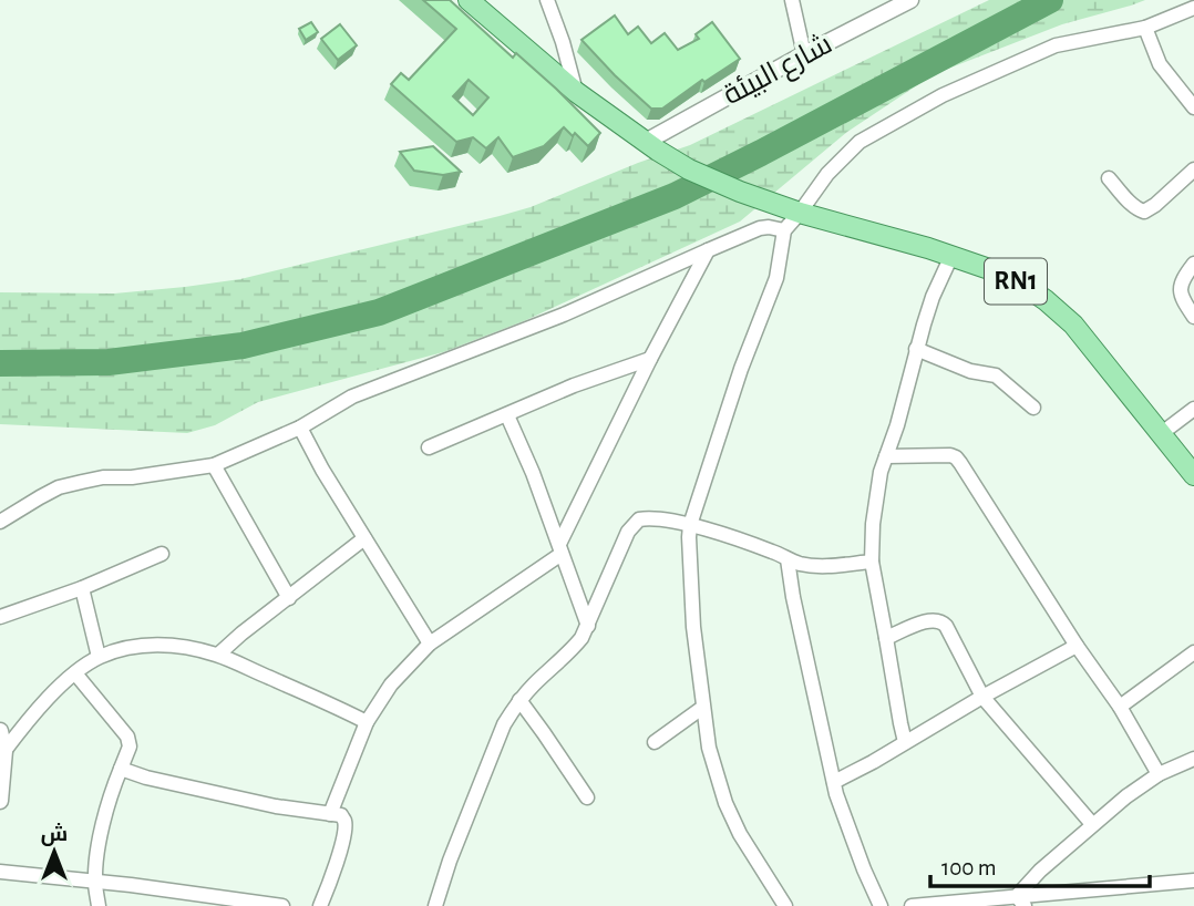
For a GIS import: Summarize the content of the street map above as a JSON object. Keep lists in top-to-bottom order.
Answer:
{
  "streets": {
    "main road": ["RN1"],
    "street": ["شارع البيئة"]
  },
  "crossings": [
    ["شارع البيئة", "RN1"]
  ],
  "scale_bar": "100 m",
  "north": "top"
}
